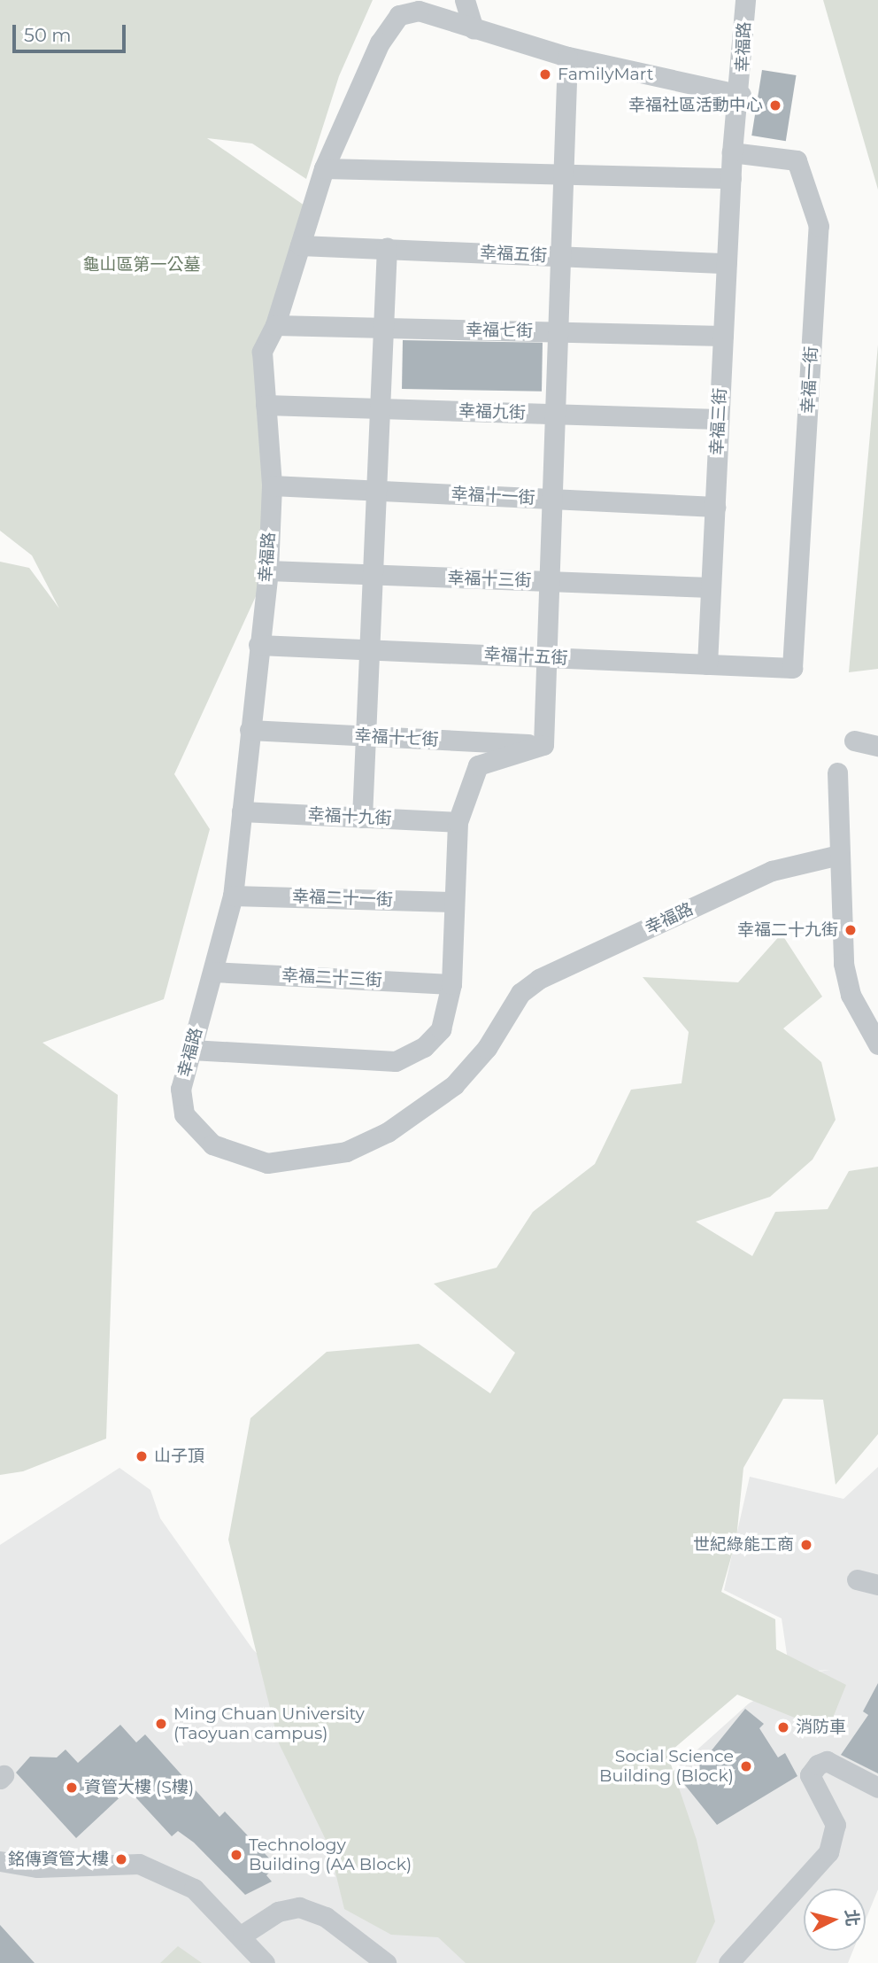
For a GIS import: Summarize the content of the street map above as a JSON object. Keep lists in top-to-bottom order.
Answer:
{
  "streets": {
    "street": [
      "幸福路",
      "幸福五街",
      "幸福七街",
      "幸福一街",
      "幸福九街",
      "幸福三街",
      "幸福十一街",
      "幸福十三街",
      "幸福十五街",
      "幸福十七街",
      "幸福十九街",
      "幸福二十一街",
      "幸福二十三街"
    ]
  },
  "crossings": [
    ["幸福路", "幸福五街"],
    ["幸福路", "幸福七街"],
    ["幸福路", "幸福九街"],
    ["幸福路", "幸福三街"],
    ["幸福路", "幸福十一街"],
    ["幸福路", "幸福十三街"],
    ["幸福路", "幸福十五街"],
    ["幸福路", "幸福十七街"],
    ["幸福路", "幸福十九街"],
    ["幸福路", "幸福二十一街"],
    ["幸福路", "幸福二十三街"],
    ["幸福五街", "幸福三街"],
    ["幸福七街", "幸福三街"],
    ["幸福一街", "幸福三街"],
    ["幸福一街", "幸福十五街"],
    ["幸福九街", "幸福三街"],
    ["幸福三街", "幸福十一街"],
    ["幸福三街", "幸福十三街"],
    ["幸福三街", "幸福十五街"]
  ],
  "parks": ["龜山區第一公墓"],
  "places": [
    "FamilyMart",
    "幸福社區活動中心",
    "幸福二十九街",
    "山子頂",
    "世紀綠能工商",
    "Ming Chuan University (Taoyuan campus)",
    "消防車",
    "Social Science Building (Block)",
    "資管大樓 (S樓)",
    "Technology Building (AA Block)",
    "銘傳資管大樓"
  ],
  "scale_bar": "50 m",
  "north": "right"
}
